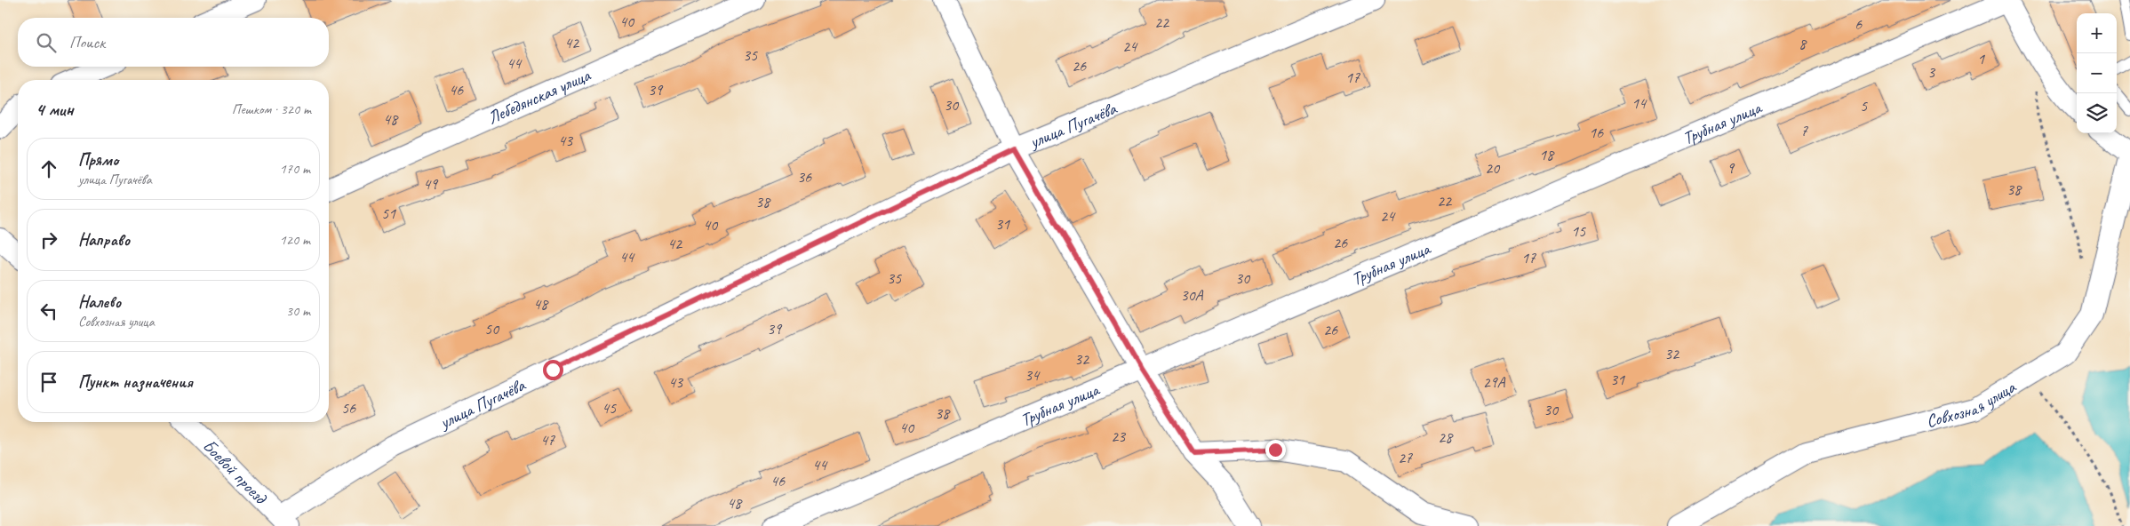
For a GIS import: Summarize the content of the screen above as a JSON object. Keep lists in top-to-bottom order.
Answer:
{
  "streets": {
    "street": [
      "Лебедянская улица",
      "Трубная улица",
      "улица Пугачёва",
      "Совхозная улица",
      "Боевой проезд"
    ]
  },
  "crossings": [
    ["улица Пугачёва", "Боевой проезд"]
  ],
  "house_numbers": [
    "40",
    "22",
    "6",
    "42",
    "8",
    "24",
    "35",
    "1",
    "44",
    "26",
    "3",
    "17",
    "46",
    "39",
    "14",
    "30",
    "5",
    "48",
    "7",
    "16",
    "43",
    "18",
    "20",
    "9",
    "36",
    "49",
    "38",
    "22",
    "38",
    "51",
    "24",
    "31",
    "40",
    "15",
    "26",
    "42",
    "44",
    "17",
    "35",
    "30",
    "30А",
    "48",
    "50",
    "39",
    "26",
    "32",
    "32",
    "34",
    "31",
    "43",
    "29А",
    "56",
    "45",
    "30",
    "38",
    "40",
    "23",
    "28",
    "47",
    "27",
    "44",
    "46",
    "48"
  ],
  "page": {
    "map_buttons": ["+", "−"],
    "search": "Поиск",
    "heading": ["4 мин", "Пешком · 320 m"],
    "list": [
      ["Прямо", "улица Пугачёва", "170 m"],
      ["Направо", "120 m"],
      ["Налево", "Совхозная улица", "30 m"],
      "Пункт назначения"
    ]
  }
}
